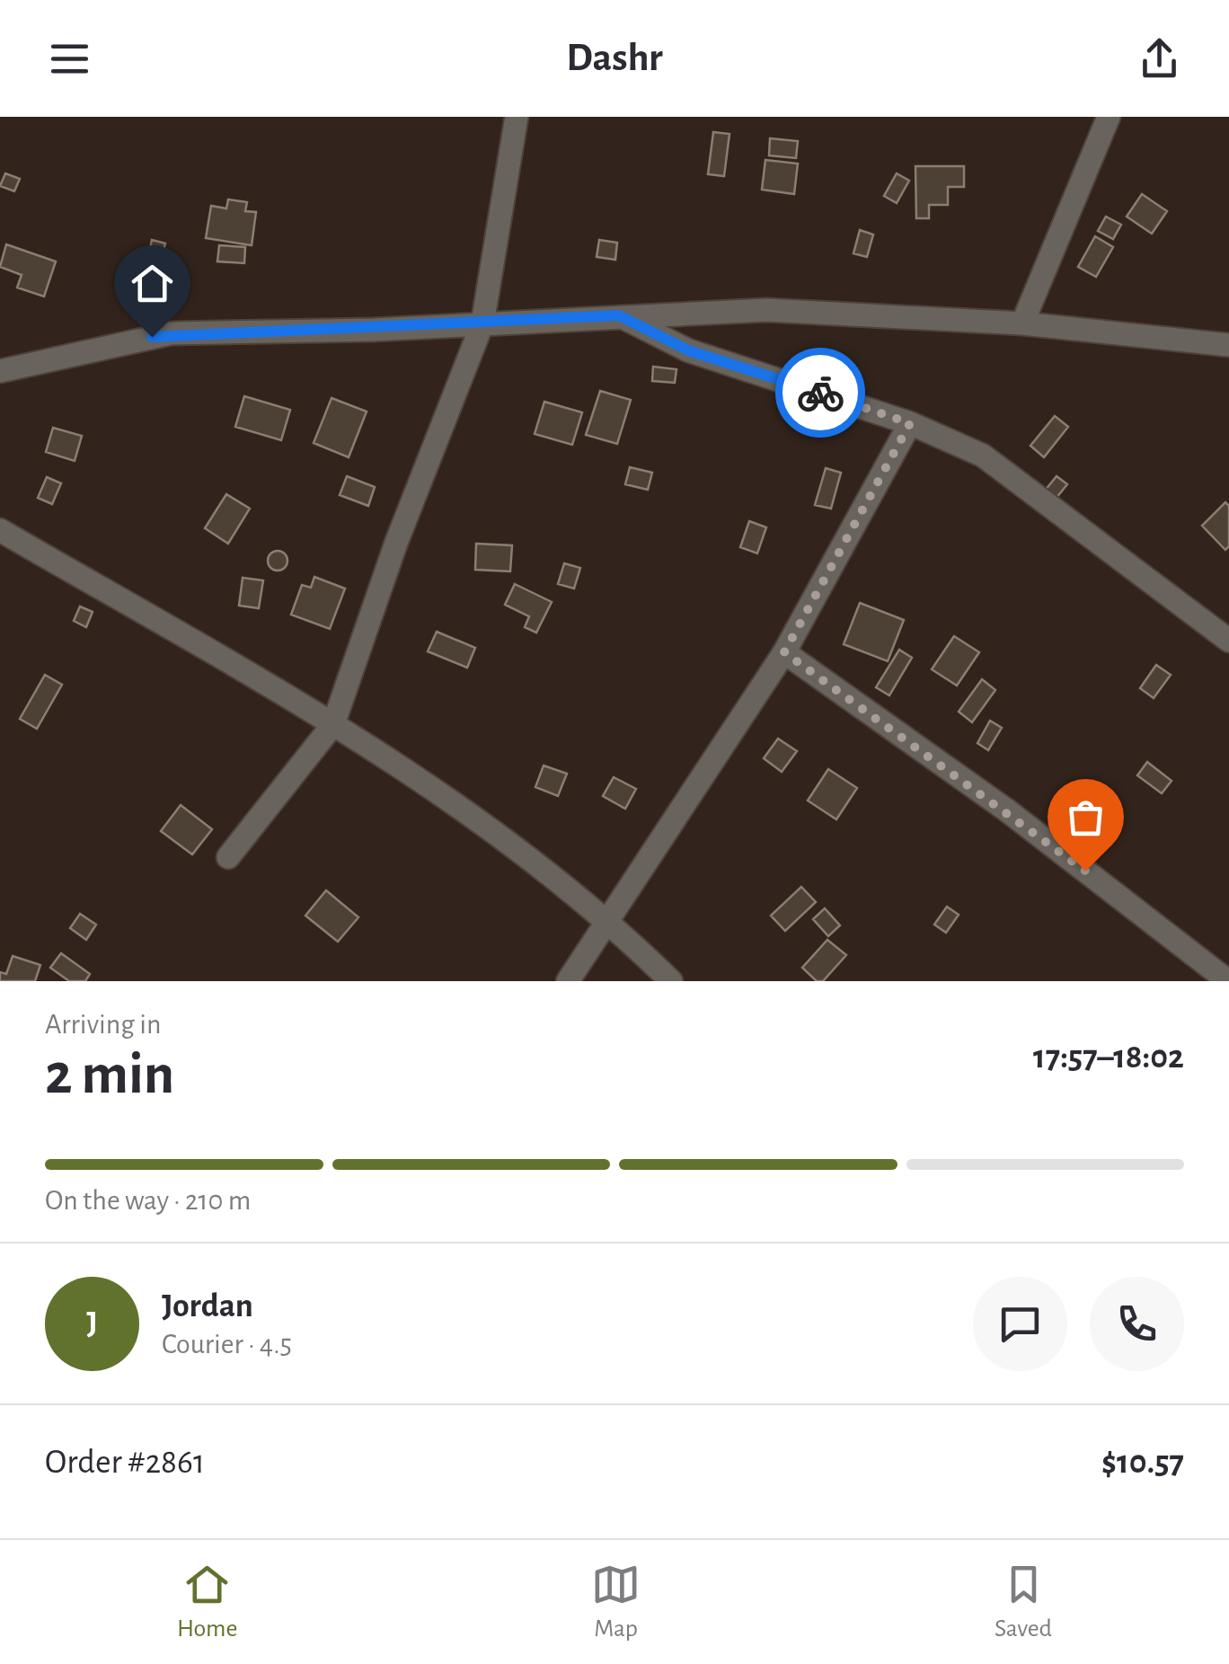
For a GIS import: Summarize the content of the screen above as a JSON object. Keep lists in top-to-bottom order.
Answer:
{
  "page": {
    "header": "Dashr",
    "heading": ["2 min", "Arriving in", "17:57–18:02"],
    "panel": [
      "Jordan",
      "Courier · 4.5",
      "Order #2861",
      "$10.57"
    ],
    "bar": "On the way · 210 m",
    "round": "J",
    "tabs": ["Home", "Map", "Saved"]
  }
}
